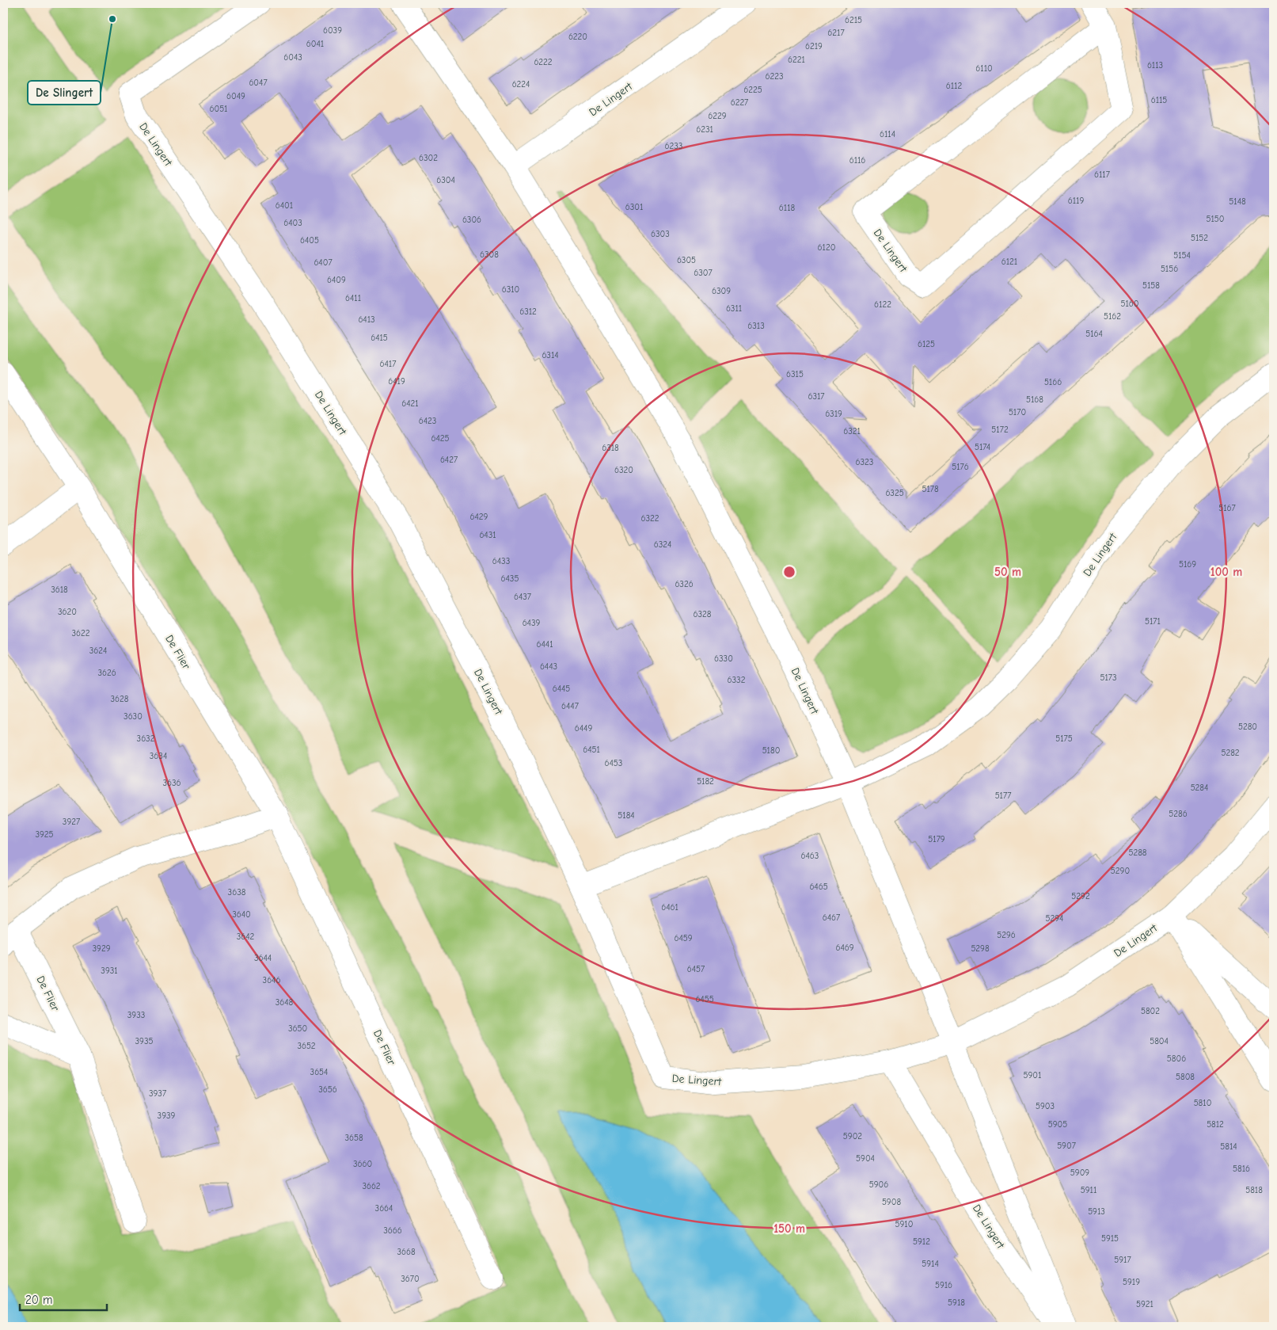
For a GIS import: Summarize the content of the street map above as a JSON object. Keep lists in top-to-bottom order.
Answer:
{
  "streets": {
    "street": ["De Lingert", "De Flier"]
  },
  "places": ["De Slingert"],
  "house_numbers": [
    "6215",
    "6039",
    "6217",
    "6220",
    "6041",
    "6219",
    "6043",
    "6221",
    "6222",
    "6113",
    "6110",
    "6223",
    "6047",
    "6224",
    "6112",
    "6225",
    "6049",
    "6115",
    "6227",
    "6051",
    "6229",
    "6231",
    "6114",
    "6233",
    "6302",
    "6116",
    "6117",
    "6304",
    "6119",
    "5148",
    "6401",
    "6301",
    "6118",
    "5150",
    "6306",
    "6403",
    "6303",
    "5152",
    "6405",
    "6120",
    "6308",
    "5154",
    "6305",
    "6121",
    "6407",
    "5156",
    "6307",
    "6409",
    "5158",
    "6310",
    "6309",
    "6411",
    "5160",
    "6122",
    "6311",
    "6312",
    "5162",
    "6413",
    "6313",
    "5164",
    "6415",
    "6125",
    "6314",
    "6417",
    "6315",
    "6419",
    "5166",
    "6317",
    "5168",
    "6421",
    "5170",
    "6319",
    "6423",
    "5172",
    "6321",
    "6425",
    "5174",
    "6318",
    "6427",
    "6323",
    "5176",
    "6320",
    "5178",
    "6325",
    "5167",
    "6429",
    "6322",
    "6431",
    "6324",
    "6433",
    "5169",
    "6435",
    "6326",
    "3618",
    "6437",
    "3620",
    "6328",
    "5171",
    "6439",
    "3622",
    "6441",
    "3624",
    "6330",
    "6443",
    "3626",
    "5173",
    "6332",
    "6445",
    "3628",
    "6447",
    "3630",
    "5280",
    "6449",
    "3632",
    "5175",
    "6451",
    "5180",
    "5282",
    "3634",
    "6453",
    "5182",
    "3636",
    "5284",
    "5177",
    "5286",
    "5184",
    "3927",
    "3925",
    "5179",
    "5288",
    "6463",
    "5290",
    "6465",
    "3638",
    "5292",
    "6461",
    "3640",
    "6467",
    "5294",
    "5296",
    "3642",
    "6459",
    "6469",
    "3929",
    "5298",
    "3644",
    "6457",
    "3931",
    "3646",
    "6455",
    "3648",
    "5802",
    "3933",
    "3650",
    "3935",
    "5804",
    "3652",
    "5806",
    "3654",
    "5901",
    "5808",
    "3656",
    "3937",
    "5810",
    "5903",
    "3939",
    "5905",
    "5812",
    "5902",
    "3658",
    "5907",
    "5814",
    "5904",
    "3660",
    "5816",
    "5909",
    "5906",
    "3662",
    "5911",
    "5818",
    "5908",
    "3664",
    "5913",
    "5910",
    "3666",
    "5915",
    "5912",
    "3668",
    "5917",
    "5914",
    "3670",
    "5919",
    "5916",
    "5918",
    "5921"
  ],
  "scale_bar": "20 m",
  "rings": ["50 m", "100 m", "150 m"]
}
